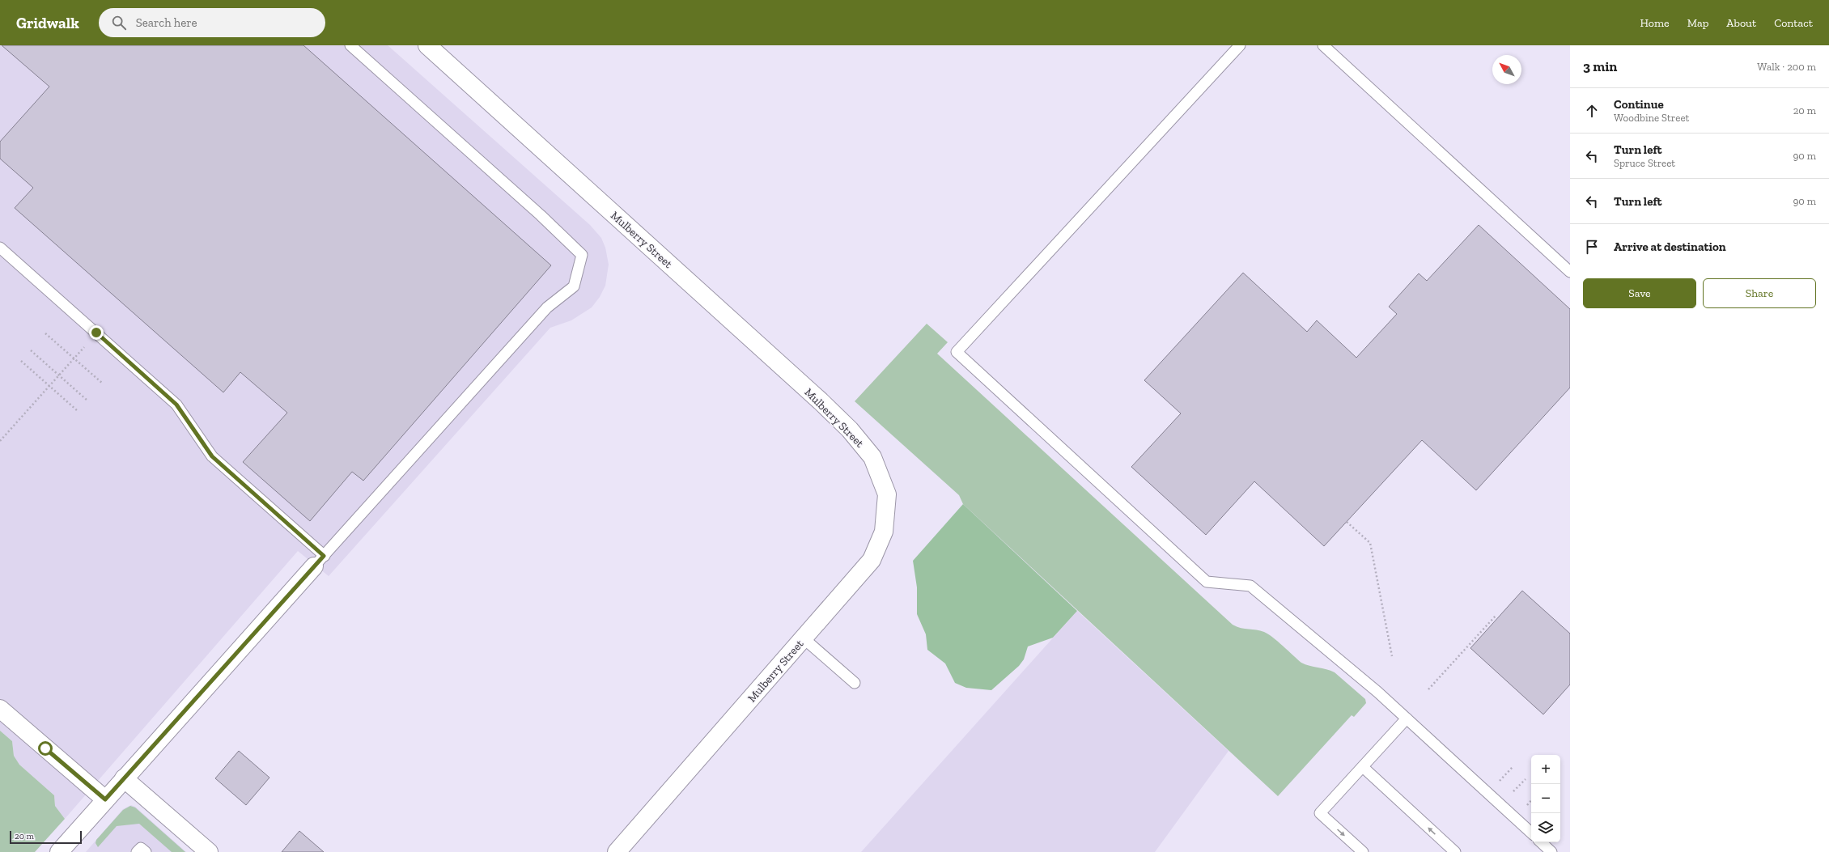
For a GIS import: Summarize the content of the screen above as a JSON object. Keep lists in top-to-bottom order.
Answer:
{
  "streets": {
    "street": ["Mulberry Street"]
  },
  "scale_bar": "20 m",
  "north": "top left",
  "page": {
    "header": "Gridwalk",
    "search": "Search here",
    "nav": [
      "Home",
      "Map",
      "About",
      "Contact"
    ],
    "heading": ["3 min", "Walk · 200 m"],
    "list": [
      ["Continue", "Woodbine Street", "20 m"],
      ["Turn left", "Spruce Street", "90 m"],
      ["Turn left", "90 m"],
      "Arrive at destination"
    ],
    "buttons": ["Save", "Share"],
    "map_buttons": ["+", "−"],
    "scale": "20 m"
  }
}
